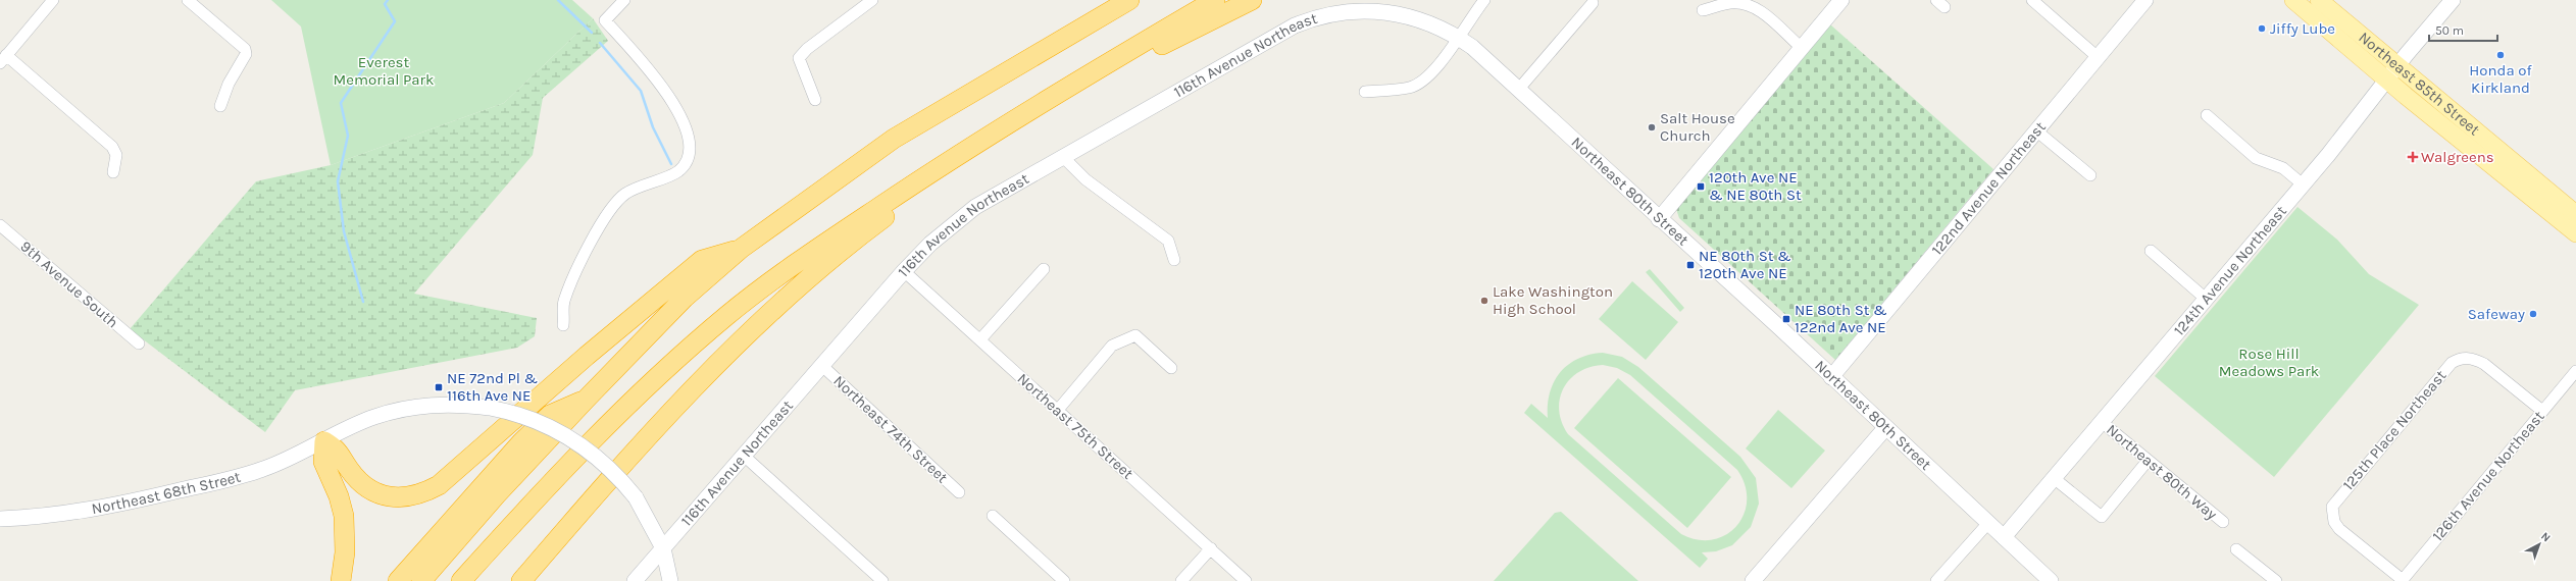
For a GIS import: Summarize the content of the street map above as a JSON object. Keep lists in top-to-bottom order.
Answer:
{
  "streets": {
    "main road": ["Northeast 85th Street"],
    "street": [
      "116th Avenue Northeast",
      "122nd Avenue Northeast",
      "Northeast 80th Street",
      "124th Avenue Northeast",
      "9th Avenue South",
      "Northeast 75th Street",
      "Northeast 74th Street",
      "125th Place Northeast",
      "Northeast 80th Way",
      "126th Avenue Northeast",
      "Northeast 68th Street"
    ]
  },
  "crossings": [
    ["116th Avenue Northeast", "Northeast 80th Street"],
    ["116th Avenue Northeast", "Northeast 75th Street"],
    ["116th Avenue Northeast", "Northeast 74th Street"],
    ["116th Avenue Northeast", "Northeast 68th Street"],
    ["Northeast 85th Street", "124th Avenue Northeast"],
    ["122nd Avenue Northeast", "Northeast 80th Street"],
    ["Northeast 80th Street", "124th Avenue Northeast"],
    ["124th Avenue Northeast", "Northeast 80th Way"],
    ["125th Place Northeast", "126th Avenue Northeast"]
  ],
  "parks": ["Everest Memorial Park", "Rose Hill Meadows Park"],
  "places": {
    "other": [
      "Jiffy Lube",
      "Honda of Kirkland",
      "Salt House Church",
      "Lake Washington High School",
      "Safeway"
    ],
    "health": ["Walgreens"],
    "transit": [
      "120th Ave NE & NE 80th St",
      "NE 80th St & 120th Ave NE",
      "NE 80th St & 122nd Ave NE",
      "NE 72nd Pl & 116th Ave NE"
    ]
  },
  "scale_bar": "50 m",
  "north": "top right"
}
